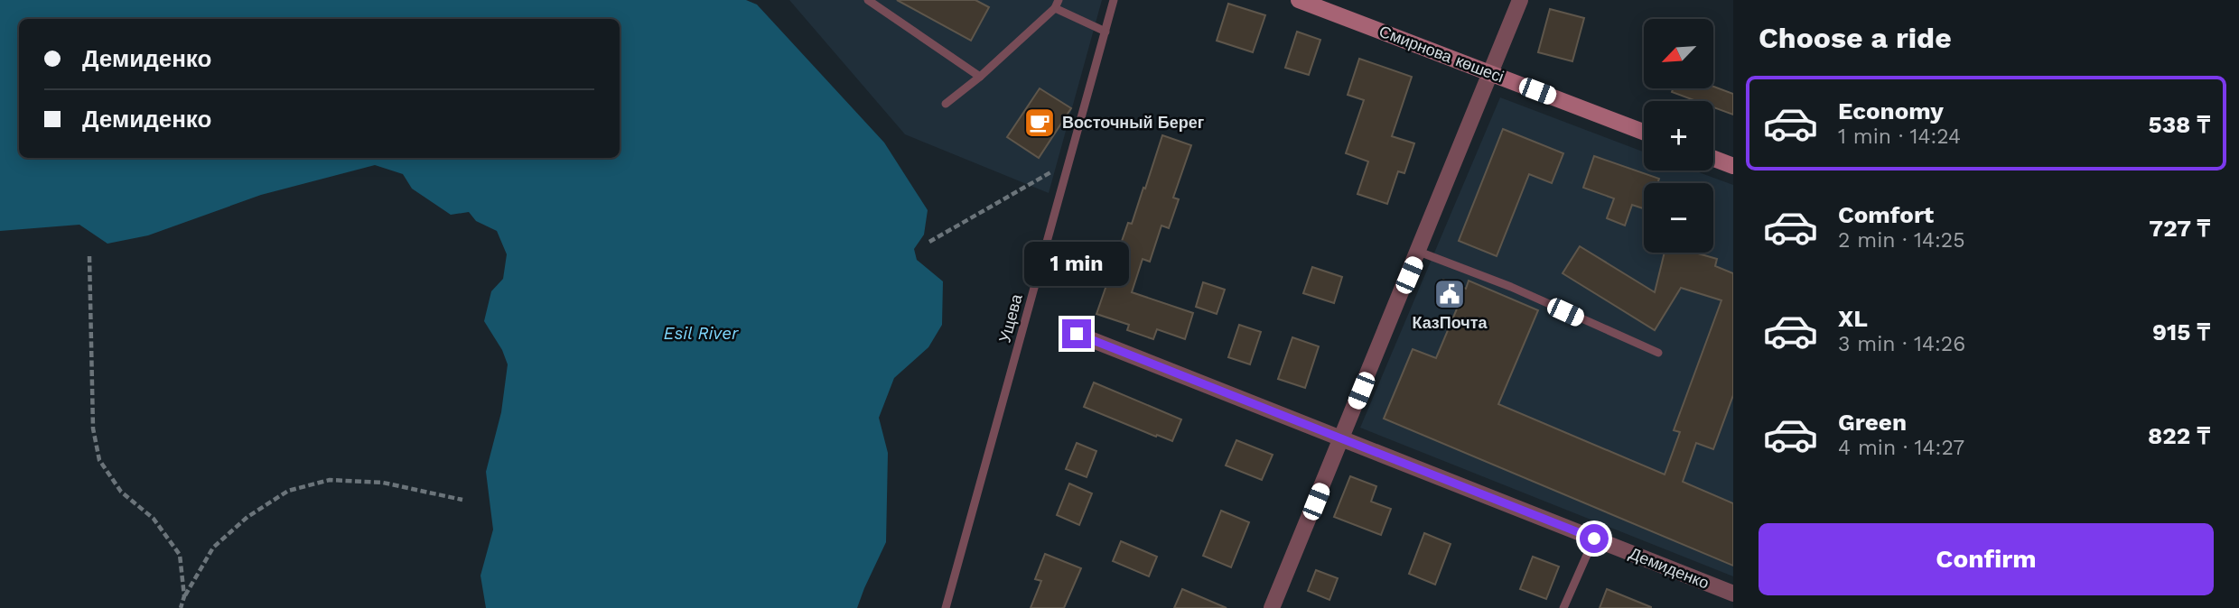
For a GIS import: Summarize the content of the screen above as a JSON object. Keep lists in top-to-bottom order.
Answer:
{
  "streets": {
    "street": ["Смирнова көшесі", "Демиденко"],
    "lane": ["Ущева"]
  },
  "water": ["Esil River"],
  "places": {
    "cafe": ["Восточный Берег"],
    "public building": ["КазПочта"]
  },
  "north": "bottom left",
  "page": {
    "heading": "Choose a ride",
    "map_buttons": ["+", "−"],
    "banner": ["Демиденко", "Демиденко"],
    "list": [
      {
        "name": "Economy",
        "note": "1 min · 14:24",
        "value": "538 ₸"
      },
      {
        "name": "Comfort",
        "note": "2 min · 14:25",
        "value": "727 ₸"
      },
      {
        "name": "XL",
        "note": "3 min · 14:26",
        "value": "915 ₸"
      },
      {
        "name": "Green",
        "note": "4 min · 14:27",
        "value": "822 ₸"
      }
    ],
    "bubble": "1 min",
    "buttons": "Confirm"
  }
}
